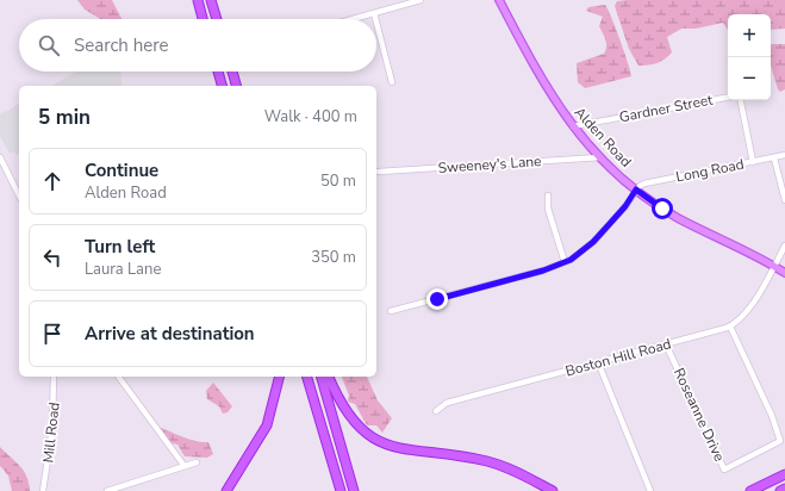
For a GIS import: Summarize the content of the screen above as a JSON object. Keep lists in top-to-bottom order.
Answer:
{
  "streets": {
    "main road": ["Alden Road"],
    "street": [
      "Gardner Street",
      "Sweeney's Lane",
      "Long Road",
      "Boston Hill Road",
      "Roseanne Drive",
      "Mill Road"
    ]
  },
  "crossings": [
    ["Gardner Street", "Alden Road"],
    ["Alden Road", "Sweeney's Lane"],
    ["Alden Road", "Long Road"],
    ["Boston Hill Road", "Roseanne Drive"]
  ],
  "page": {
    "map_buttons": ["+", "−"],
    "search": "Search here",
    "heading": ["5 min", "Walk · 400 m"],
    "list": [
      ["Continue", "Alden Road", "50 m"],
      ["Turn left", "Laura Lane", "350 m"],
      "Arrive at destination"
    ]
  }
}
